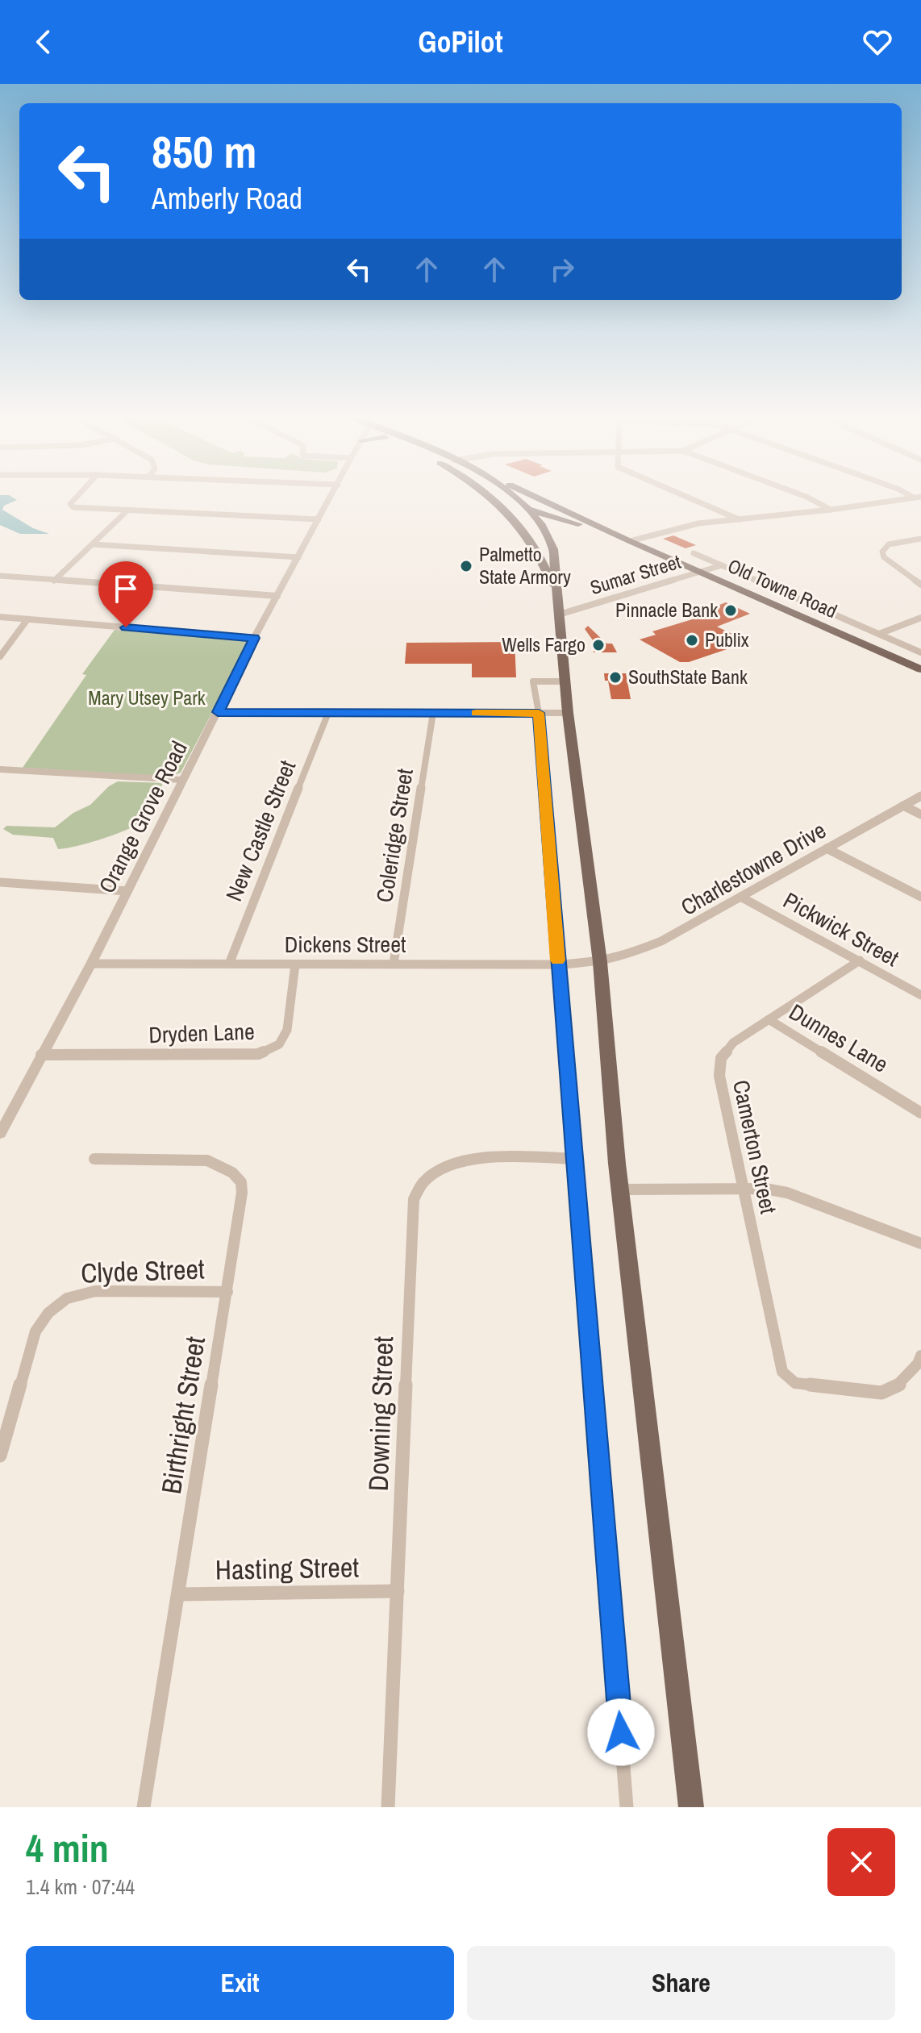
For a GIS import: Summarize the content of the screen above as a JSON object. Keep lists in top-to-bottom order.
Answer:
{
  "streets": {
    "main road": ["Old Towne Road"],
    "street": [
      "Sumar Street",
      "Orange Grove Road",
      "New Castle Street",
      "Coleridge Street",
      "Charlestowne Drive",
      "Pickwick Street",
      "Dickens Street",
      "Dryden Lane",
      "Dunnes Lane",
      "Camerton Street",
      "Clyde Street",
      "Downing Street",
      "Birthright Street",
      "Hasting Street"
    ]
  },
  "crossings": [
    ["Sumar Street", "Old Towne Road"],
    ["Orange Grove Road", "Dickens Street"],
    ["Orange Grove Road", "Dryden Lane"],
    ["New Castle Street", "Dickens Street"],
    ["Coleridge Street", "Dickens Street"],
    ["Charlestowne Drive", "Pickwick Street"],
    ["Charlestowne Drive", "Dickens Street"],
    ["Pickwick Street", "Camerton Street"],
    ["Dickens Street", "Dryden Lane"],
    ["Dunnes Lane", "Camerton Street"],
    ["Clyde Street", "Birthright Street"],
    ["Downing Street", "Hasting Street"],
    ["Birthright Street", "Hasting Street"]
  ],
  "parks": ["Mary Utsey Park"],
  "places": [
    "Palmetto State Armory",
    "Pinnacle Bank",
    "Publix",
    "Wells Fargo",
    "SouthState Bank"
  ],
  "page": {
    "header": "GoPilot",
    "turn": ["850 m", "Amberly Road"],
    "heading": ["4 min", "1.4 km · 07:44"],
    "buttons": ["Exit", "Share"]
  }
}
